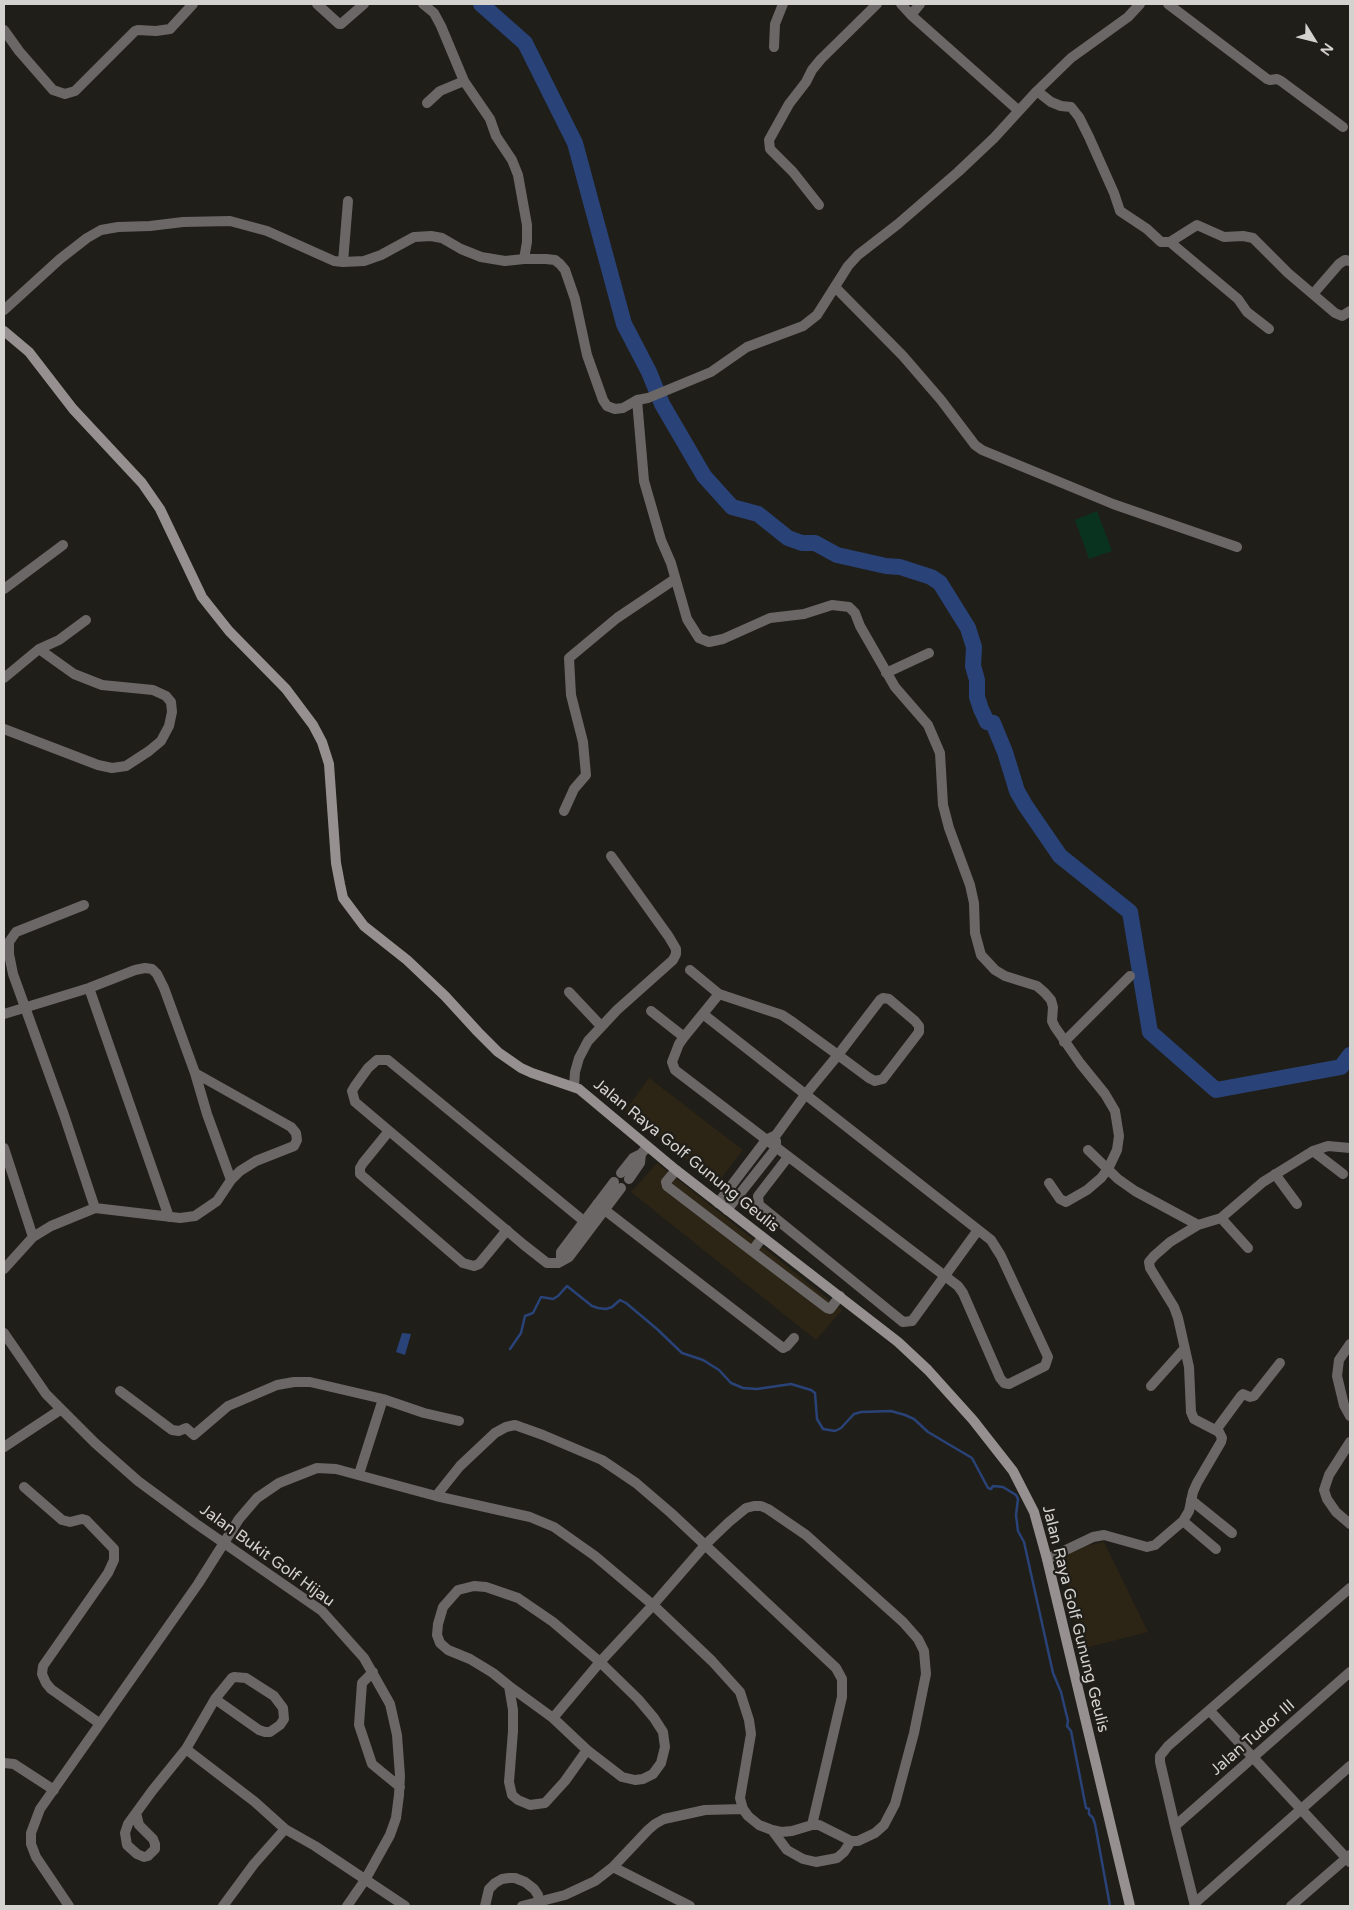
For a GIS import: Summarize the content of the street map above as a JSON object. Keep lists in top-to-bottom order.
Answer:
{
  "streets": {
    "main road": ["Jalan Raya Golf Gunung Geulis"],
    "street": ["Jalan Bukit Golf Hijau", "Jalan Tudor III"]
  },
  "north": "bottom right"
}
